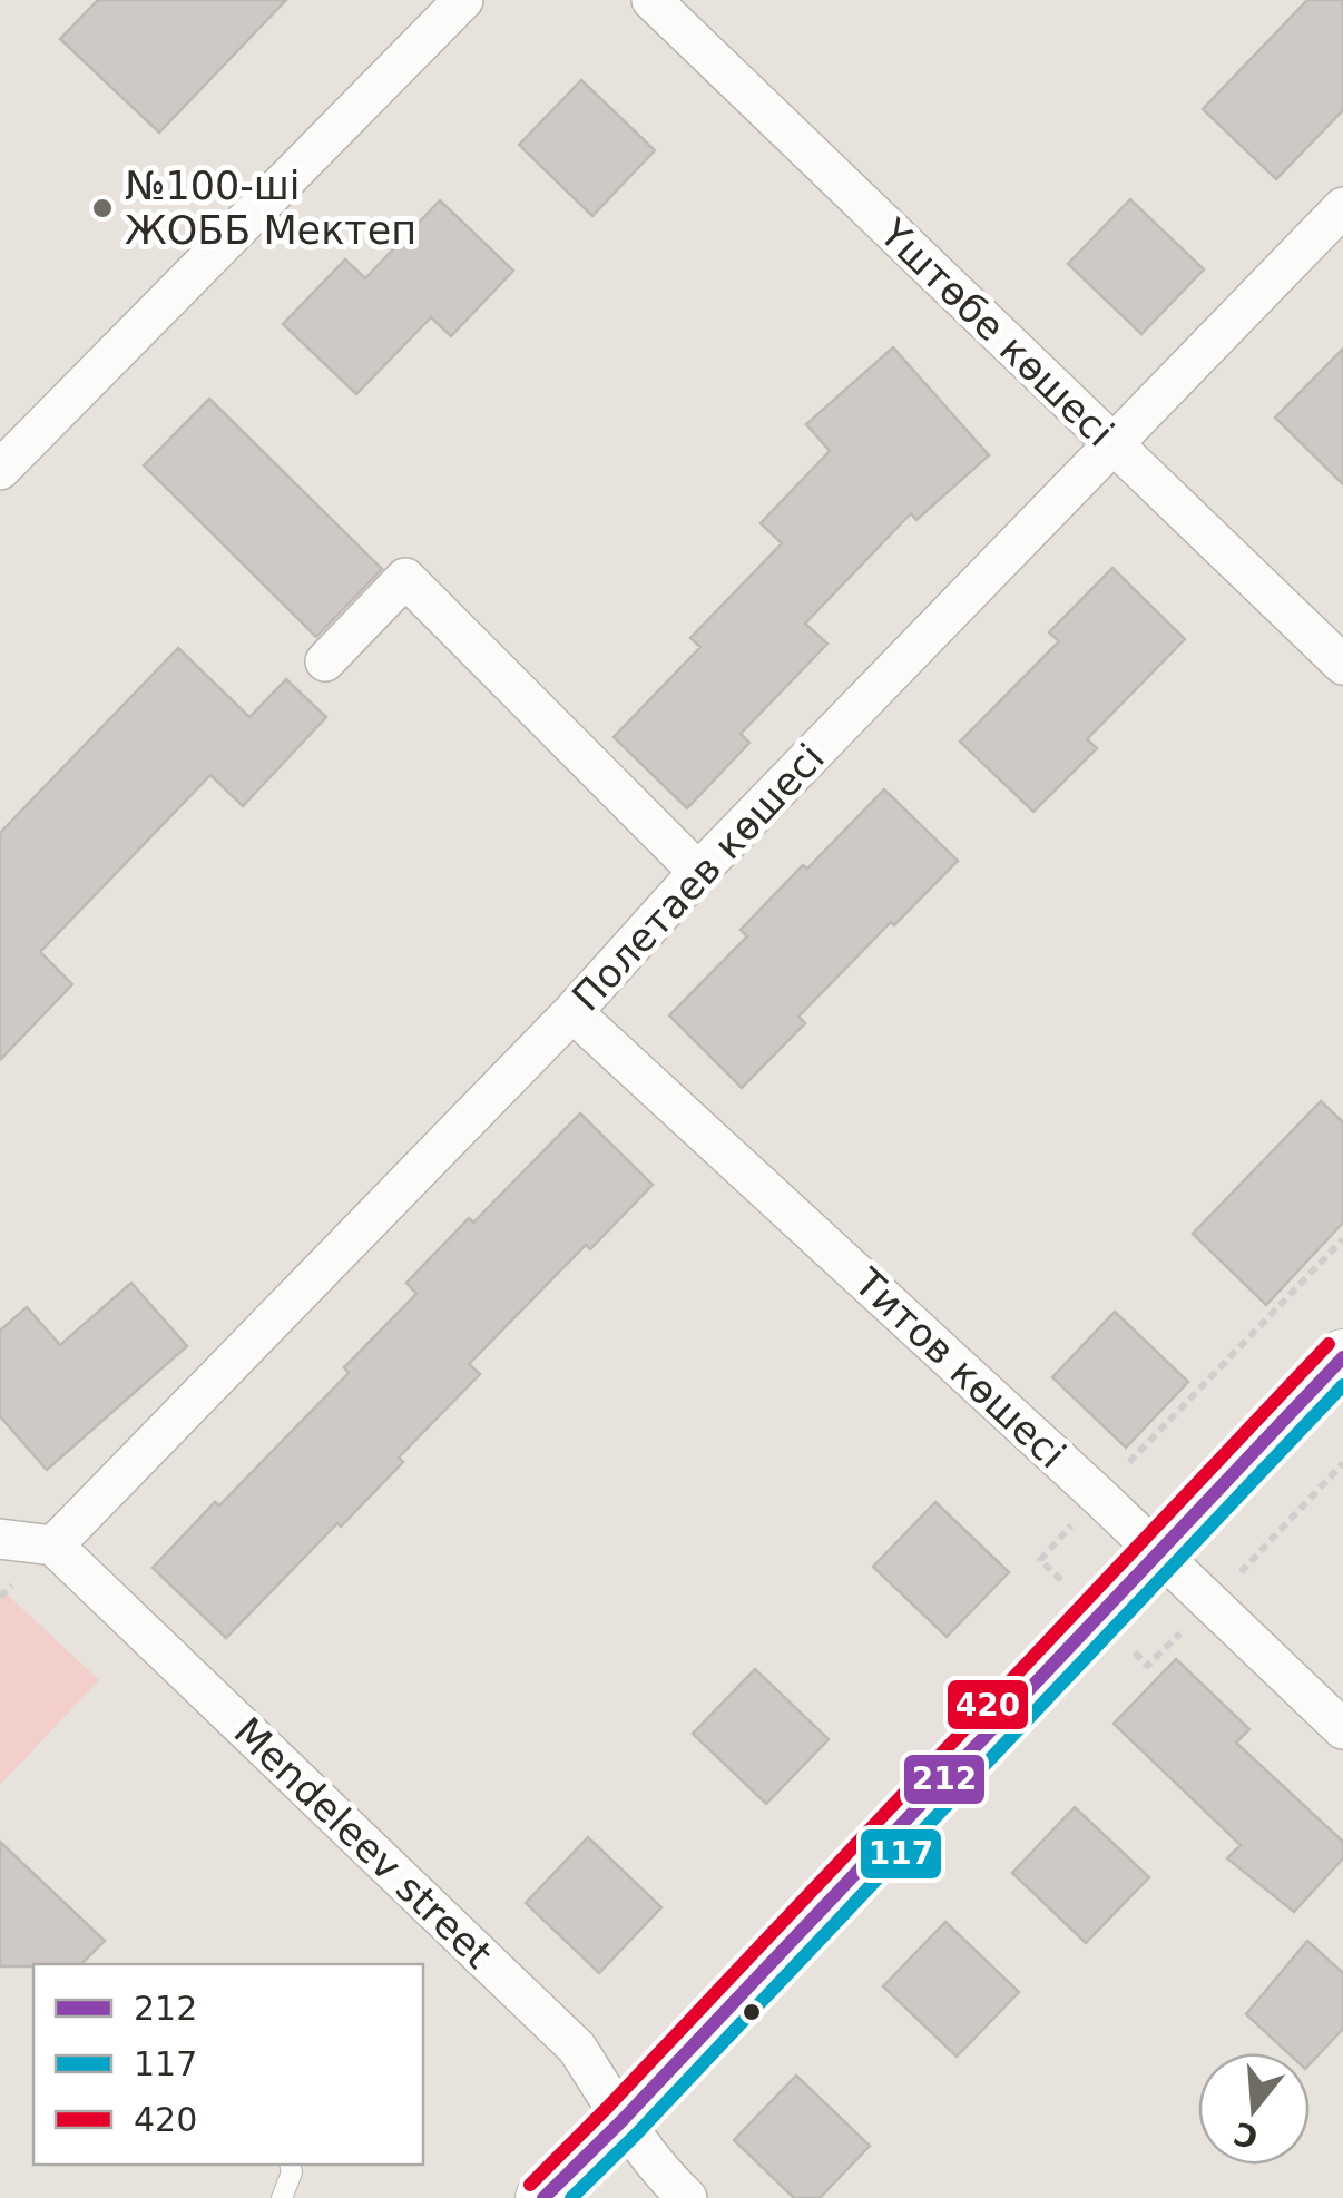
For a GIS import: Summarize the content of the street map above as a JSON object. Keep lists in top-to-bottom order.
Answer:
{
  "streets": {
    "street": [
      "Үштөбе көшесі",
      "Полетаев көшесі",
      "Титов көшесі",
      "Mendeleev street"
    ]
  },
  "crossings": [
    ["Үштөбе көшесі", "Полетаев көшесі"],
    ["Полетаев көшесі", "Титов көшесі"],
    ["Полетаев көшесі", "Mendeleev street"]
  ],
  "places": ["№100-ші ЖОББ Мектеп"],
  "lines": ["transit line 420", "transit line 212", "transit line 117"],
  "legend": ["212", "117", "420"],
  "north": "bottom"
}
